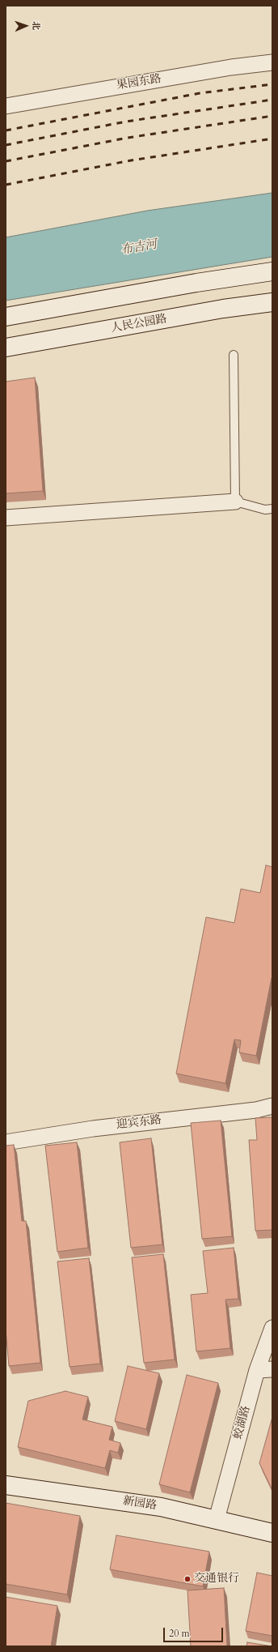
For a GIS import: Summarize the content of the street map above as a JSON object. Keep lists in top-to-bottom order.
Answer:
{
  "streets": {
    "main road": ["人民公园路", "新园路"],
    "street": ["果园东路", "迎宾东路", "蛟湖路"]
  },
  "crossings": [
    ["蛟湖路", "新园路"]
  ],
  "water": ["布吉河"],
  "places": ["交通银行"],
  "scale_bar": "20 m",
  "north": "right"
}
